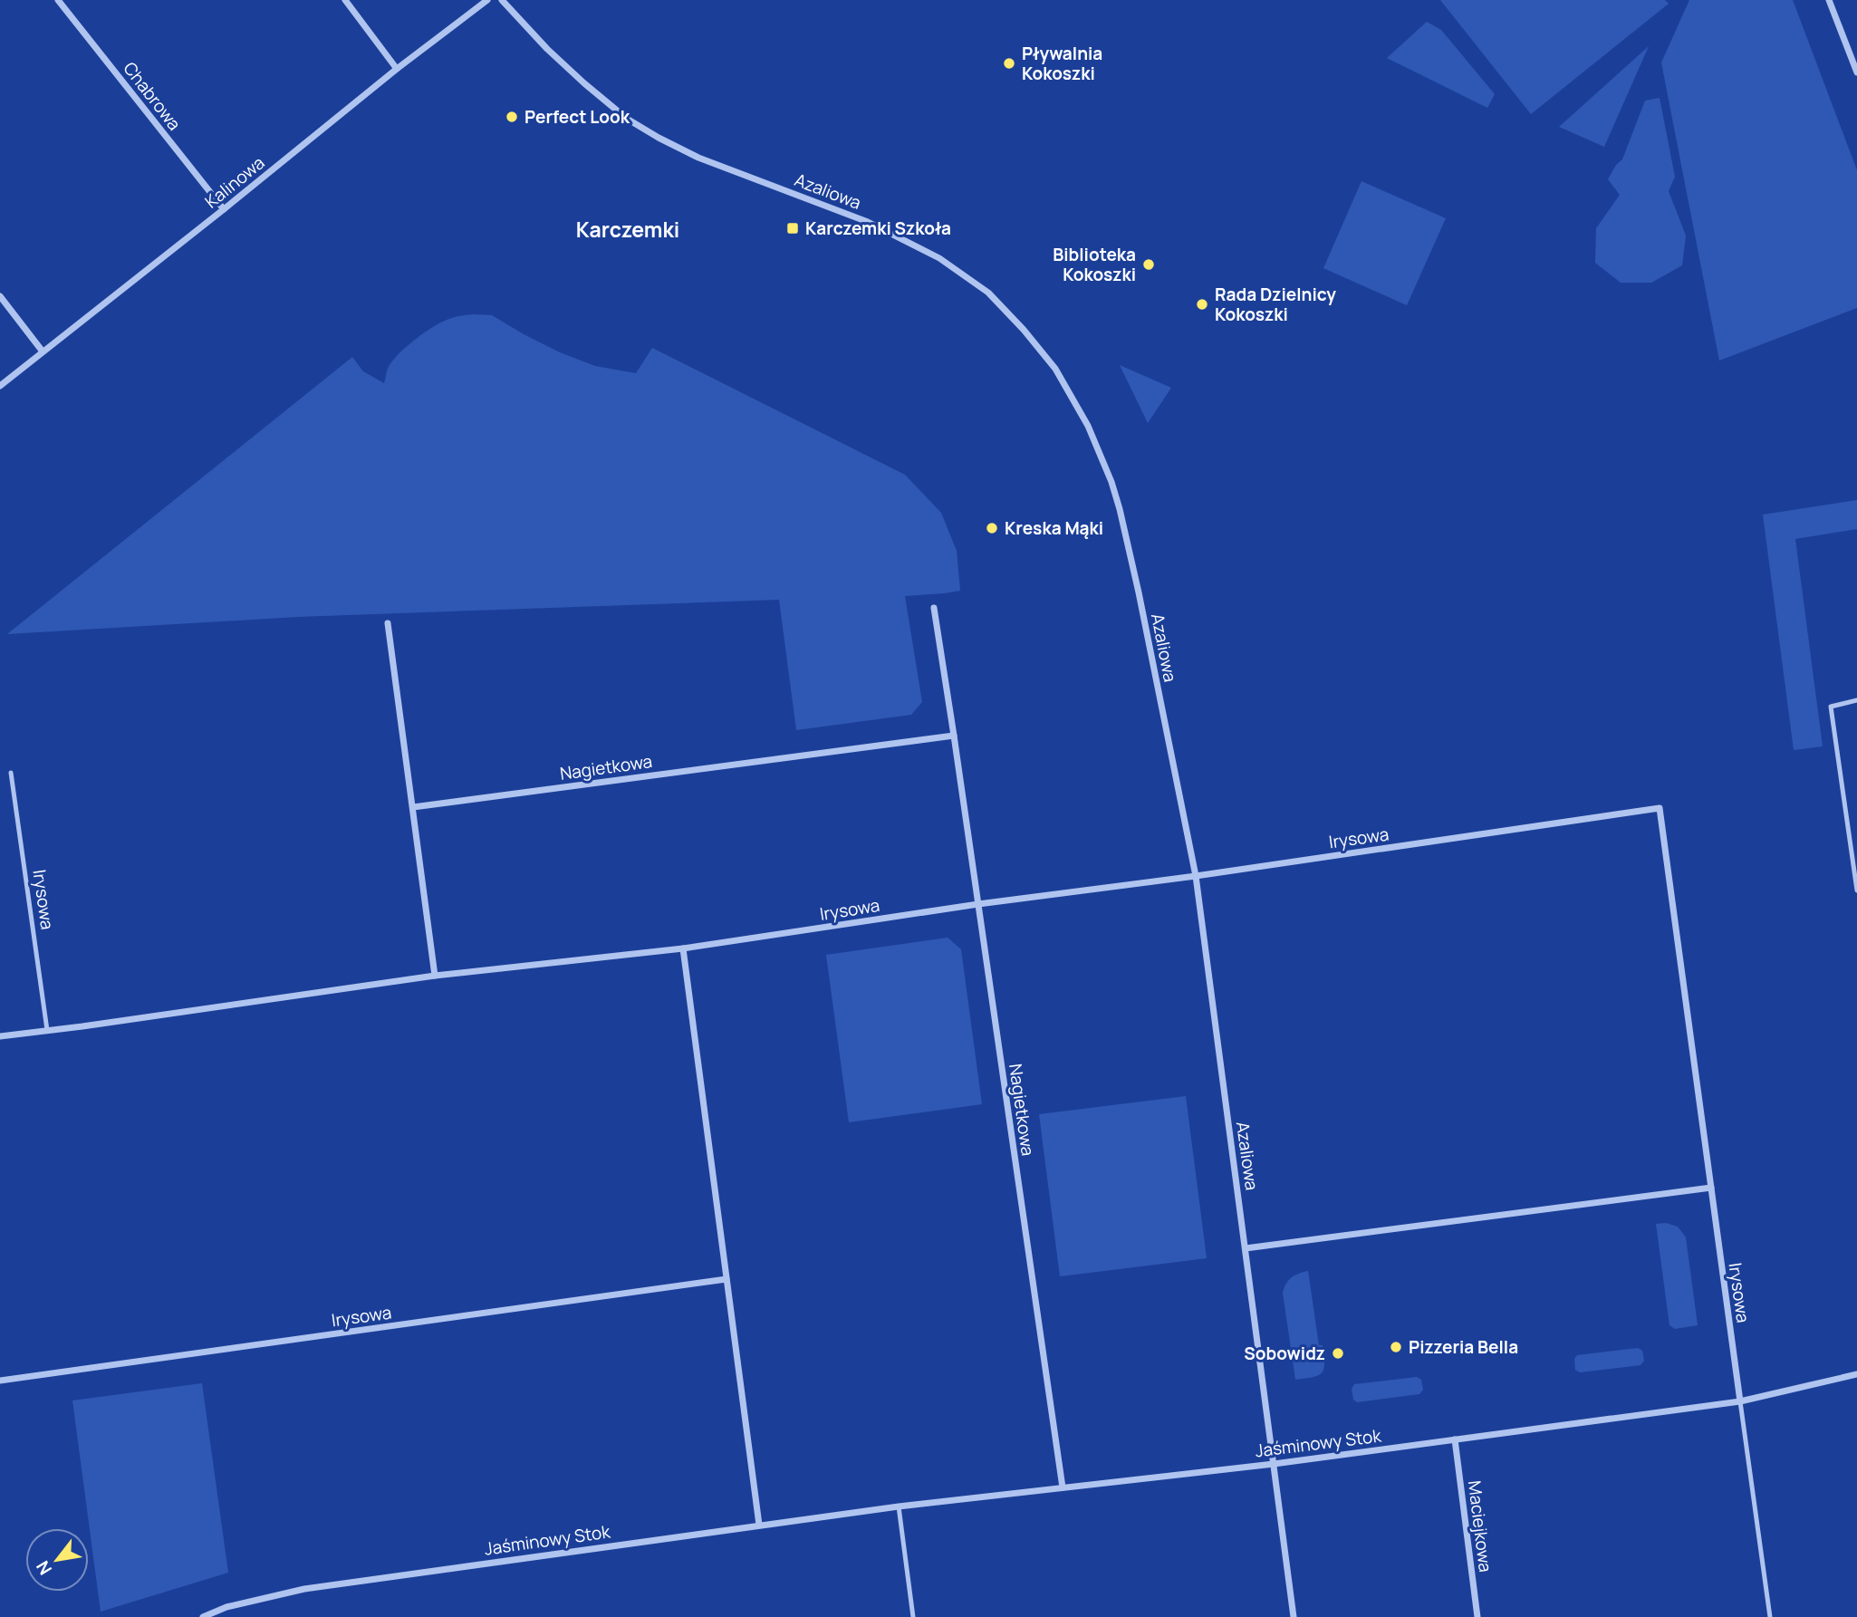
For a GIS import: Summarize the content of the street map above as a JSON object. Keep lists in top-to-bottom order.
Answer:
{
  "streets": {
    "street": [
      "Chabrowa",
      "Kalinowa",
      "Azaliowa",
      "Nagietkowa",
      "Irysowa",
      "Jaśminowy Stok",
      "Maciejkowa"
    ]
  },
  "crossings": [
    ["Chabrowa", "Kalinowa"],
    ["Azaliowa", "Irysowa"],
    ["Azaliowa", "Jaśminowy Stok"],
    ["Nagietkowa", "Irysowa"],
    ["Nagietkowa", "Jaśminowy Stok"],
    ["Irysowa", "Jaśminowy Stok"],
    ["Jaśminowy Stok", "Maciejkowa"]
  ],
  "districts": ["Karczemki"],
  "places": {
    "other": [
      "Pływalnia Kokoszki",
      "Perfect Look",
      "Biblioteka Kokoszki",
      "Rada Dzielnicy Kokoszki",
      "Kreska Mąki",
      "Pizzeria Bella",
      "Sobowidz"
    ],
    "transit": ["Karczemki Szkoła"]
  },
  "north": "bottom left"
}
